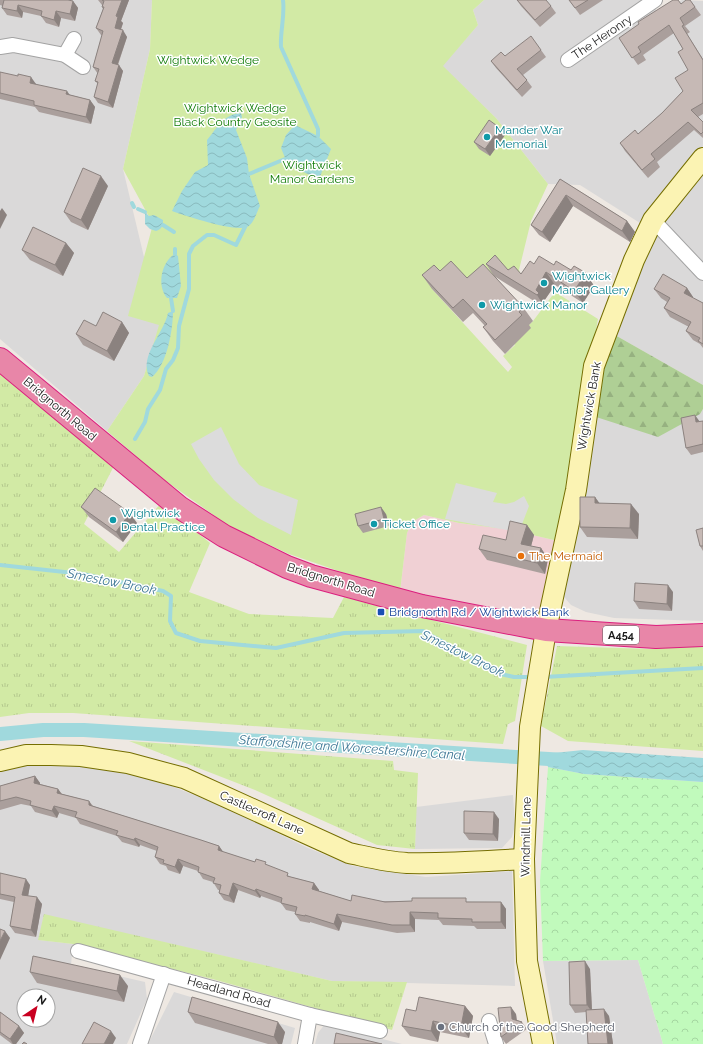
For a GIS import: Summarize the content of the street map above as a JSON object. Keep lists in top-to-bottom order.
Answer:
{
  "streets": {
    "highway": ["Bridgnorth Road", "A454"],
    "street": [
      "The Heronry",
      "Wightwick Bank",
      "Castlecroft Lane",
      "Windmill Lane",
      "Headland Road"
    ]
  },
  "crossings": [
    ["Wightwick Bank", "Bridgnorth Road"],
    ["Wightwick Bank", "Windmill Lane"],
    ["Bridgnorth Road", "Windmill Lane"],
    ["Castlecroft Lane", "Windmill Lane"]
  ],
  "water": ["Smestow Brook", "Staffordshire and Worcestershire Canal"],
  "parks": ["Wightwick Wedge", "Wightwick Wedge Black Country Geosite", "Wightwick Manor Gardens"],
  "places": {
    "other": [
      "Mander War Memorial",
      "Wightwick Manor Gallery",
      "Wightwick Manor",
      "Wightwick Dental Practice",
      "Ticket Office",
      "The Mermaid",
      "Church of the Good Shepherd"
    ],
    "transit": ["Bridgnorth Rd / Wightwick Bank"]
  },
  "north": "top right"
}
